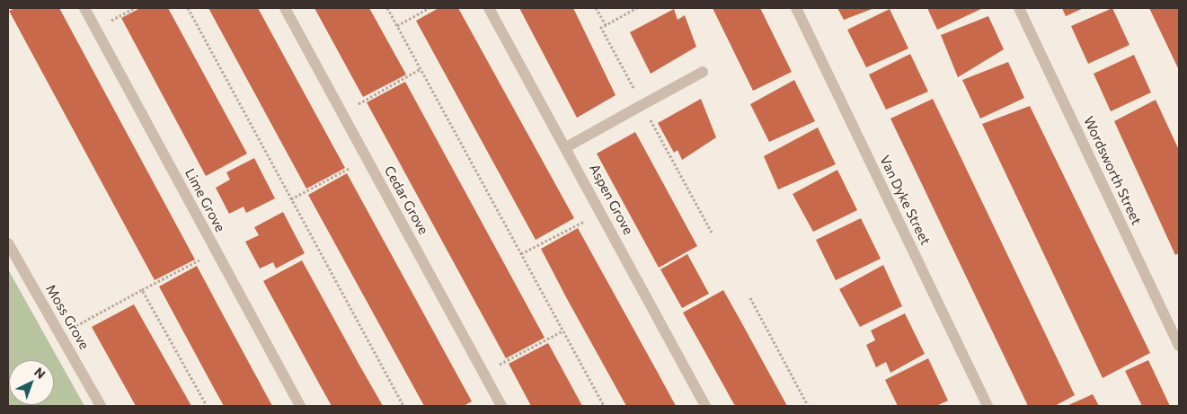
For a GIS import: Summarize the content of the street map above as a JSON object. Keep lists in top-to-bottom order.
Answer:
{
  "streets": {
    "street": [
      "Wordsworth Street",
      "Aspen Grove",
      "Lime Grove",
      "Cedar Grove",
      "Van Dyke Street",
      "Moss Grove"
    ]
  },
  "north": "top right"
}
